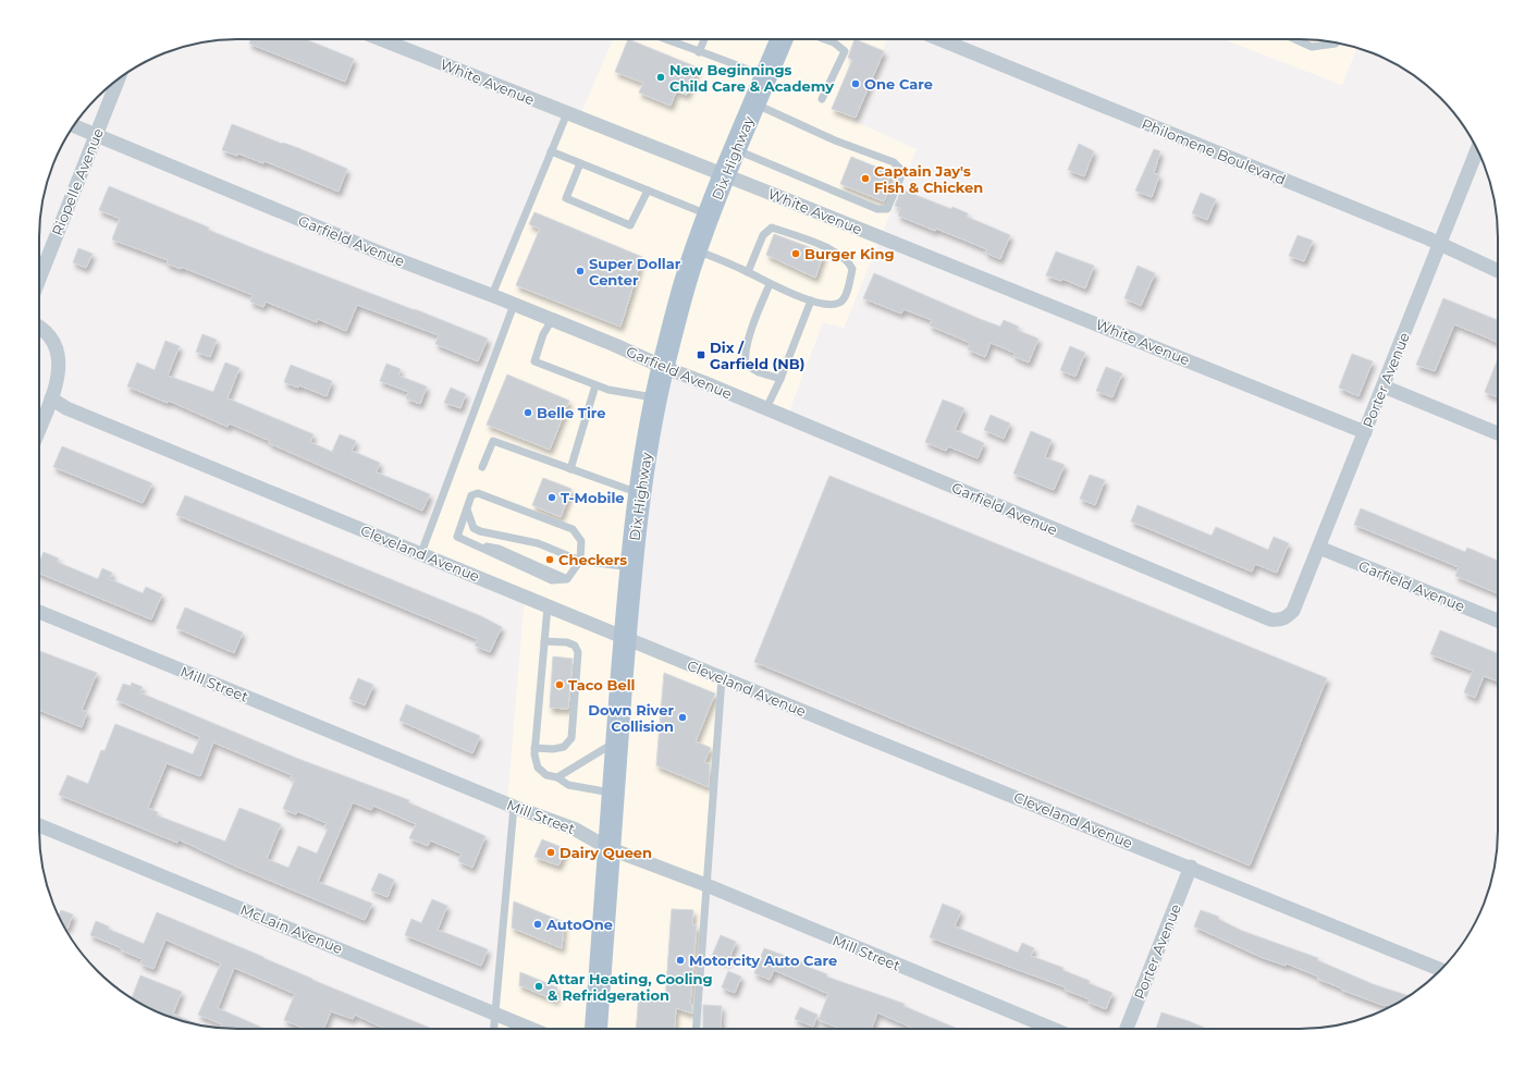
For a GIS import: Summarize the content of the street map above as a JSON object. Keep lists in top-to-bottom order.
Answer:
{
  "streets": {
    "main road": ["Dix Highway"],
    "street": [
      "White Avenue",
      "Philomene Boulevard",
      "Riopelle Avenue",
      "Garfield Avenue",
      "Porter Avenue",
      "Cleveland Avenue",
      "Mill Street",
      "McLain Avenue"
    ]
  },
  "crossings": [
    ["White Avenue", "Dix Highway"],
    ["White Avenue", "Porter Avenue"],
    ["Philomene Boulevard", "Porter Avenue"],
    ["Dix Highway", "Garfield Avenue"],
    ["Dix Highway", "Cleveland Avenue"],
    ["Dix Highway", "Mill Street"],
    ["Riopelle Avenue", "Garfield Avenue"],
    ["Garfield Avenue", "Porter Avenue"],
    ["Porter Avenue", "Cleveland Avenue"]
  ],
  "places": {
    "other": [
      "New Beginnings Child Care & Academy",
      "One Care",
      "Captain Jay's Fish & Chicken",
      "Burger King",
      "Super Dollar Center",
      "Belle Tire",
      "T-Mobile",
      "Checkers",
      "Taco Bell",
      "Down River Collision",
      "Dairy Queen",
      "AutoOne",
      "Motorcity Auto Care",
      "Attar Heating, Cooling & Refridgeration"
    ],
    "transit": ["Dix / Garfield (NB)"]
  }
}
